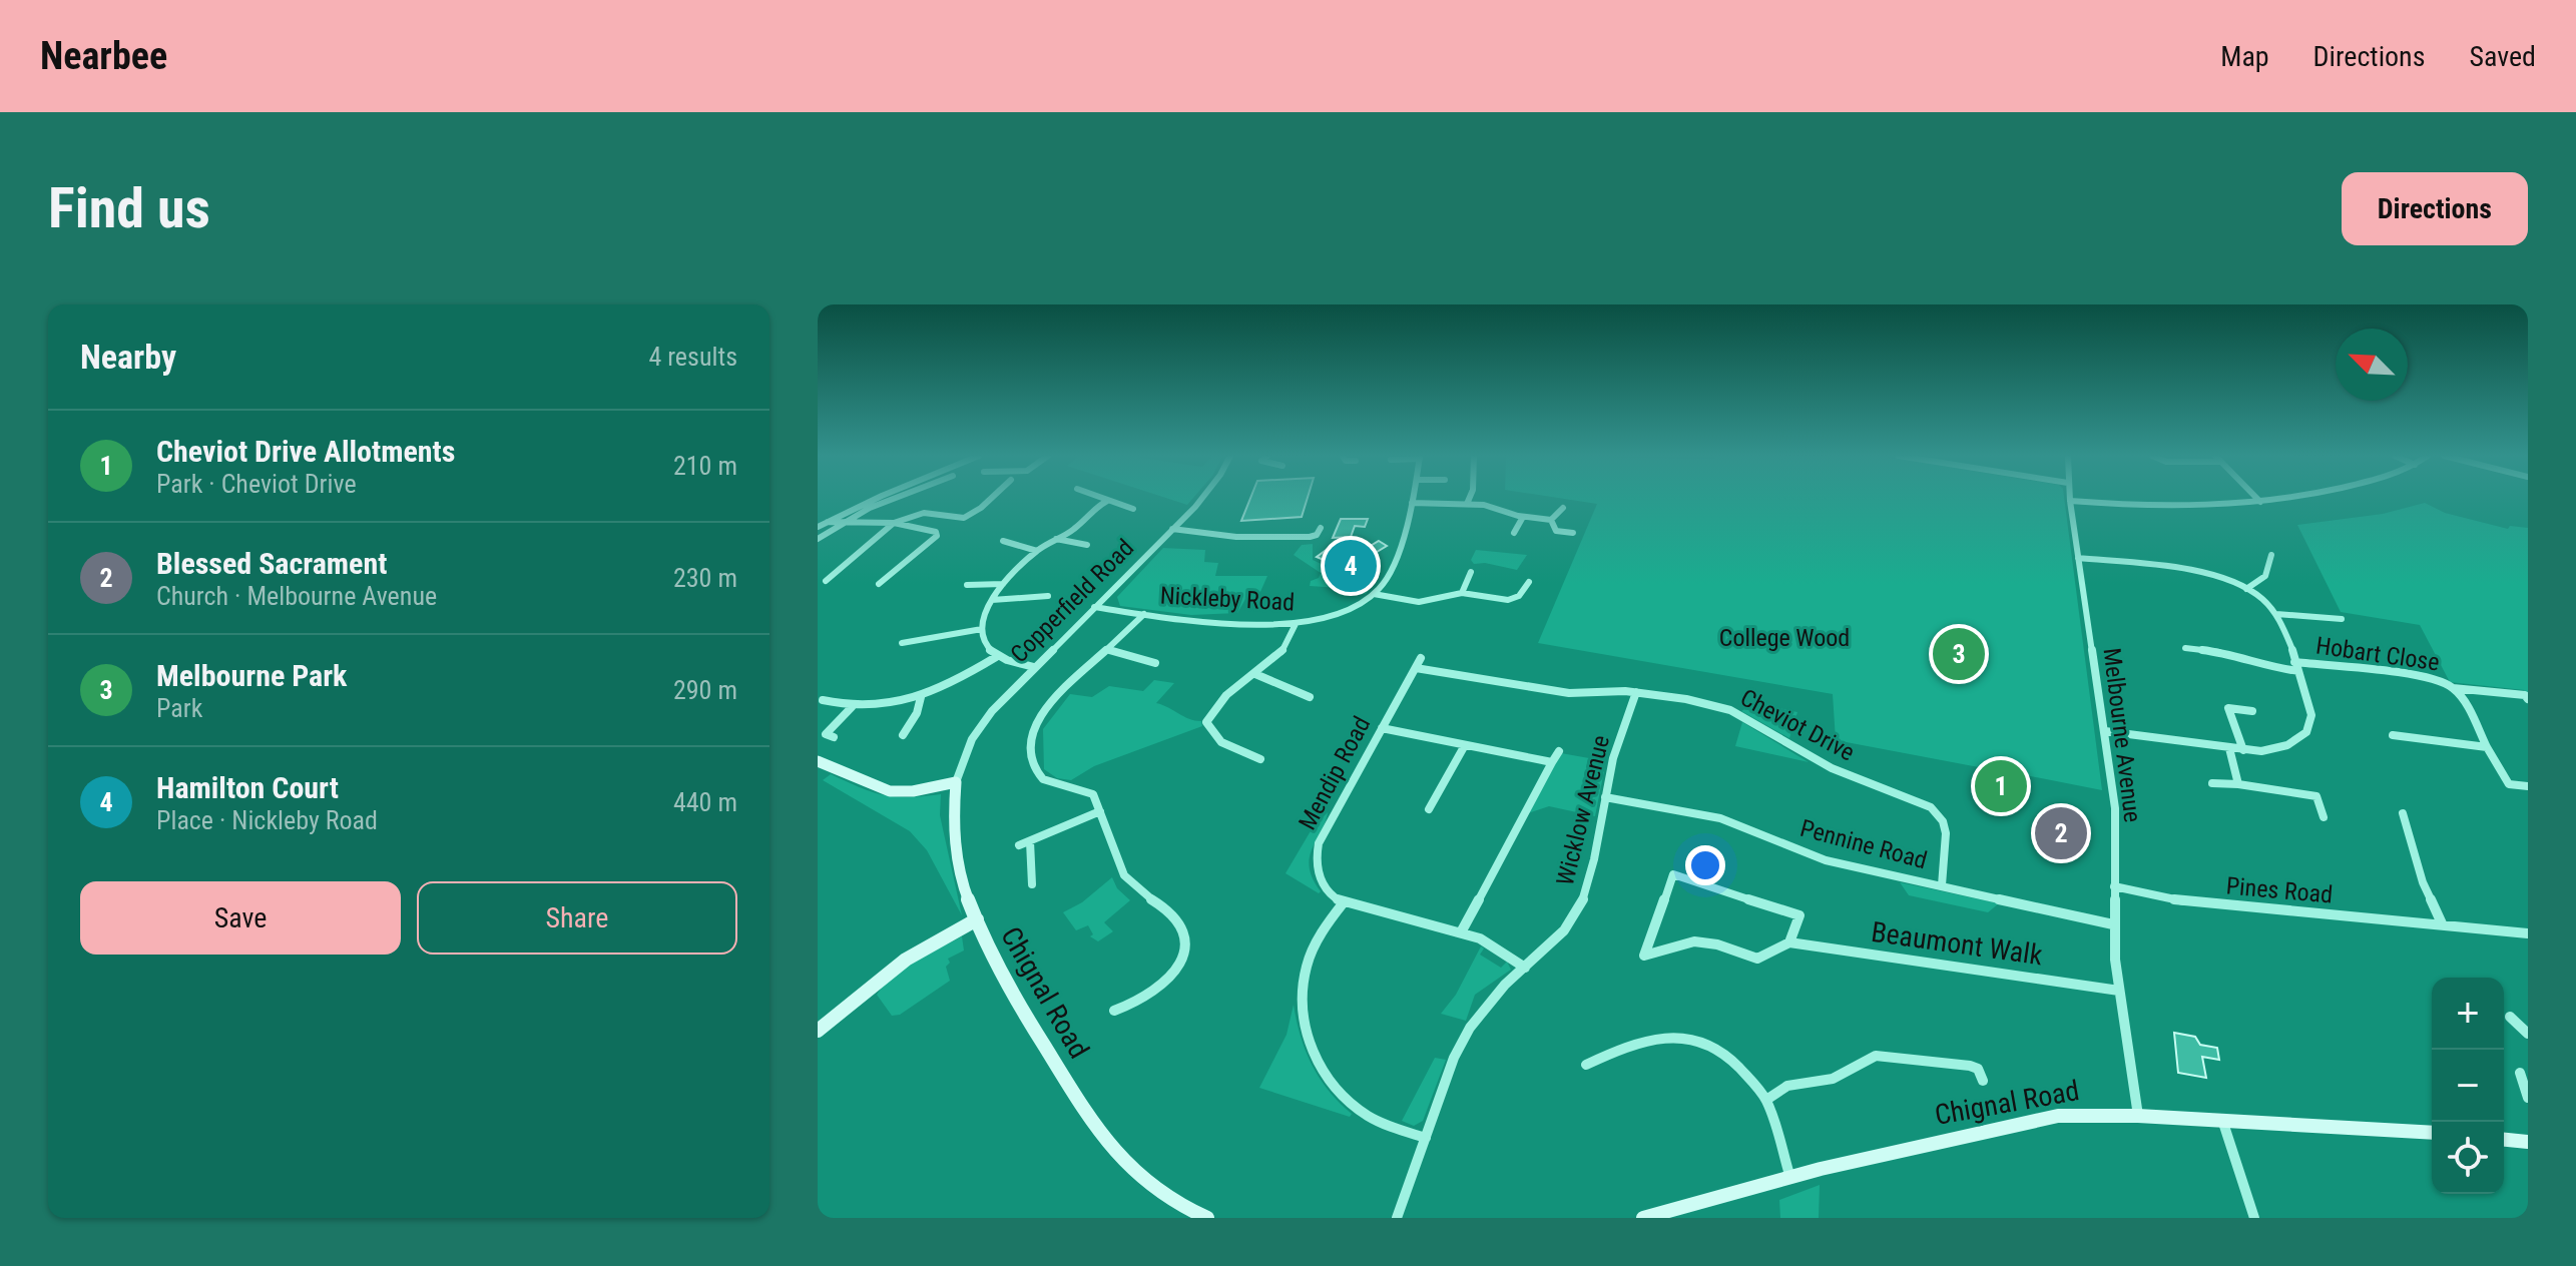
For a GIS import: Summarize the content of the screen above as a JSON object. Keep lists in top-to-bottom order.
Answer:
{
  "streets": {
    "street": [
      "Nickleby Road",
      "Copperfield Road",
      "Hobart Close",
      "Cheviot Drive",
      "Melbourne Avenue",
      "Mendip Road",
      "Wicklow Avenue",
      "Pennine Road",
      "Pines Road",
      "Beaumont Walk",
      "Chignal Road"
    ]
  },
  "crossings": [
    ["Nickleby Road", "Copperfield Road"],
    ["Copperfield Road", "Chignal Road"],
    ["Cheviot Drive", "Mendip Road"],
    ["Cheviot Drive", "Wicklow Avenue"],
    ["Cheviot Drive", "Pennine Road"],
    ["Melbourne Avenue", "Pennine Road"],
    ["Melbourne Avenue", "Pines Road"],
    ["Melbourne Avenue", "Beaumont Walk"],
    ["Melbourne Avenue", "Chignal Road"],
    ["Wicklow Avenue", "Pennine Road"]
  ],
  "parks": ["College Wood"],
  "north": "top left",
  "page": {
    "header": "Nearbee",
    "nav": ["Map", "Directions", "Saved"],
    "buttons": [
      "Directions",
      ["Save", "Share"]
    ],
    "title": "Find us",
    "heading": ["Nearby", "4 results"],
    "list": [
      {
        "mark": "1",
        "name": "Cheviot Drive Allotments",
        "note": "Park · Cheviot Drive",
        "value": "210 m"
      },
      {
        "mark": "2",
        "name": "Blessed Sacrament",
        "note": "Church · Melbourne Avenue",
        "value": "230 m"
      },
      {
        "mark": "3",
        "name": "Melbourne Park",
        "note": "Park",
        "value": "290 m"
      },
      {
        "mark": "4",
        "name": "Hamilton Court",
        "note": "Place · Nickleby Road",
        "value": "440 m"
      }
    ],
    "pins": [
      "4",
      "3",
      "1",
      "2"
    ],
    "map_buttons": ["+", "−"]
  }
}
